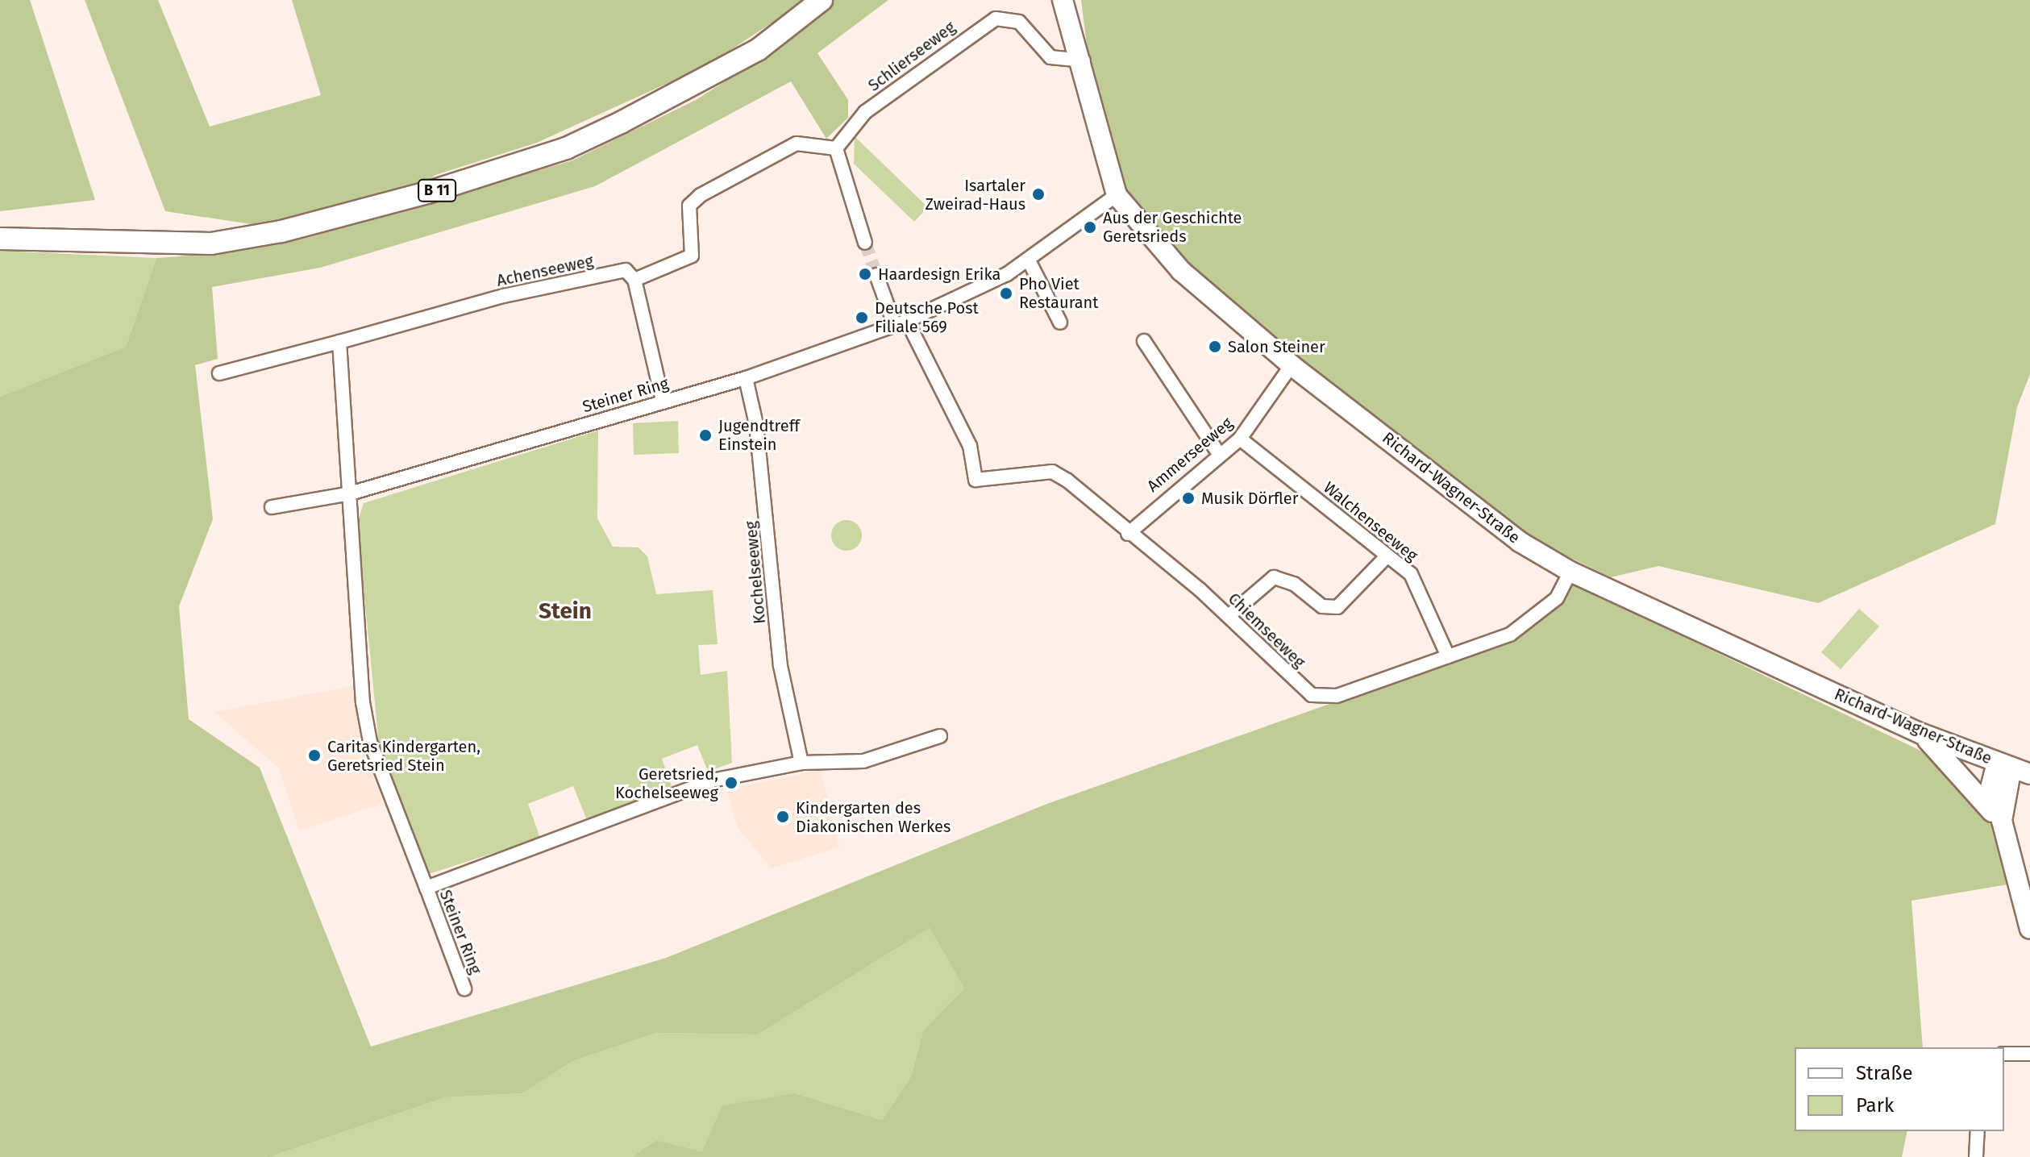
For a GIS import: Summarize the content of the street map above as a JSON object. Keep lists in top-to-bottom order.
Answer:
{
  "streets": {
    "main road": ["B 11"],
    "street": [
      "Schlierseeweg",
      "Achenseeweg",
      "Steiner Ring",
      "Ammerseeweg",
      "Richard-Wagner-Straße",
      "Walchenseeweg",
      "Kochelseeweg",
      "Chiemseeweg"
    ]
  },
  "crossings": [
    ["Schlierseeweg", "Richard-Wagner-Straße"],
    ["Steiner Ring", "Richard-Wagner-Straße"],
    ["Steiner Ring", "Kochelseeweg"],
    ["Steiner Ring", "Chiemseeweg"],
    ["Ammerseeweg", "Richard-Wagner-Straße"],
    ["Ammerseeweg", "Walchenseeweg"],
    ["Ammerseeweg", "Chiemseeweg"],
    ["Richard-Wagner-Straße", "Chiemseeweg"],
    ["Walchenseeweg", "Chiemseeweg"]
  ],
  "districts": ["Stein"],
  "places": [
    "Isartaler Zweirad-Haus",
    "Aus der Geschichte Geretsrieds",
    "Haardesign Erika",
    "Pho Viet Restaurant",
    "Deutsche Post Filiale 569",
    "Salon Steiner",
    "Jugendtreff Einstein",
    "Musik Dörfler",
    "Caritas Kindergarten, Geretsried Stein",
    "Geretsried, Kochelseeweg",
    "Kindergarten des Diakonischen Werkes"
  ],
  "legend": ["Straße", "Park"]
}
